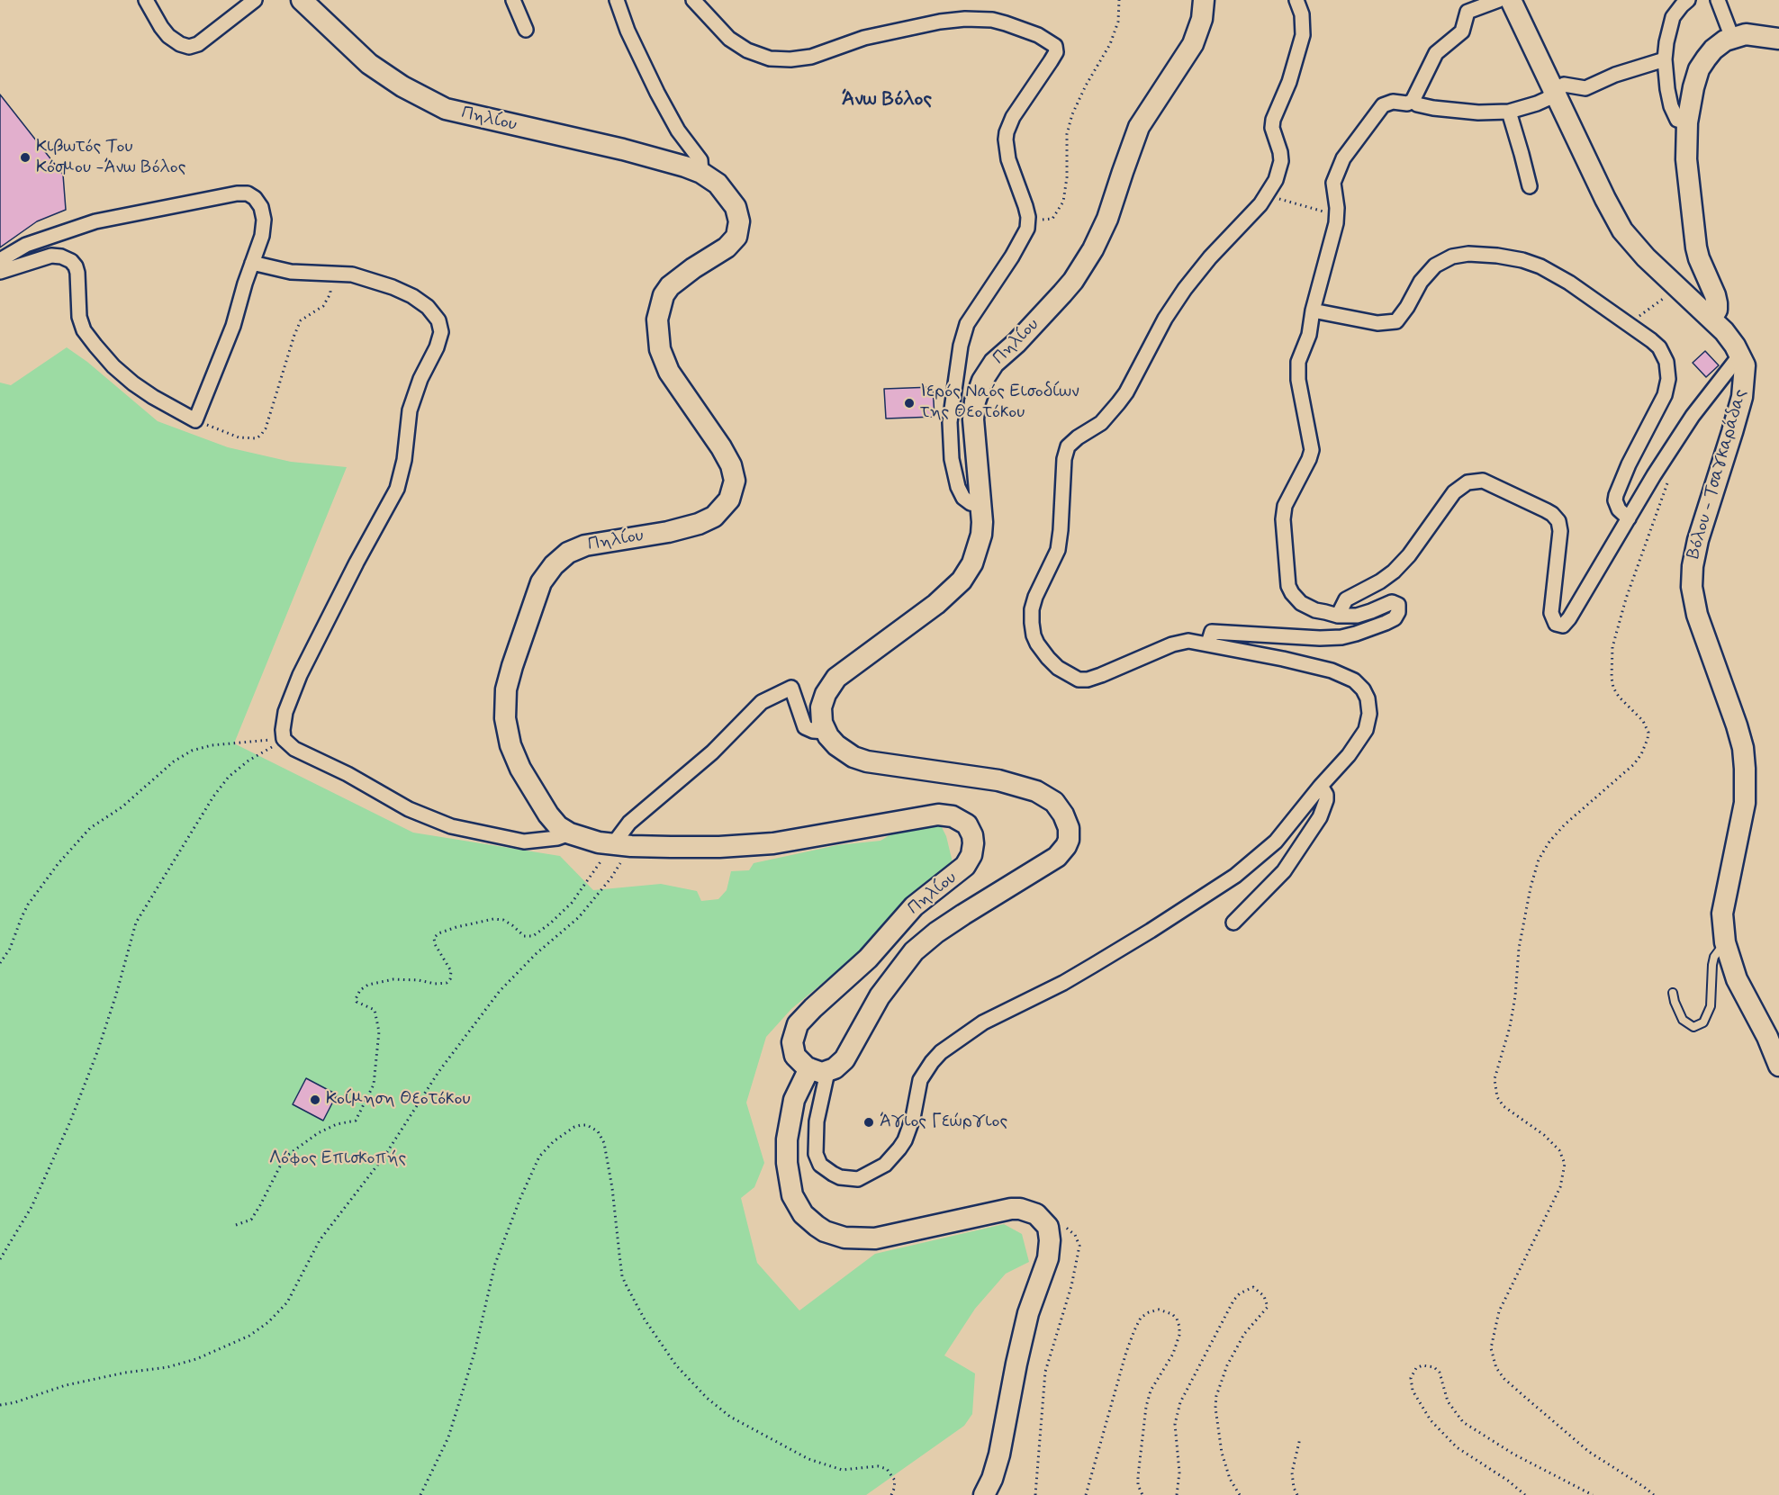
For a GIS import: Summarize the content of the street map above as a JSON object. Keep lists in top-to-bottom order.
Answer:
{
  "streets": {
    "main road": ["Πηλίου", "Βόλου - Τσαγκαράδας"]
  },
  "districts": ["Άνω Βόλος"],
  "parks": ["Λόφος Επισκοπής"],
  "places": [
    "Κιβωτός Του Κόσμου -Άνω Βόλος",
    "Ιερός Ναός Εισοδίων της Θεοτόκου",
    "Κοίμηση Θεοτόκου",
    "Άγιος Γεώργιος"
  ]
}
